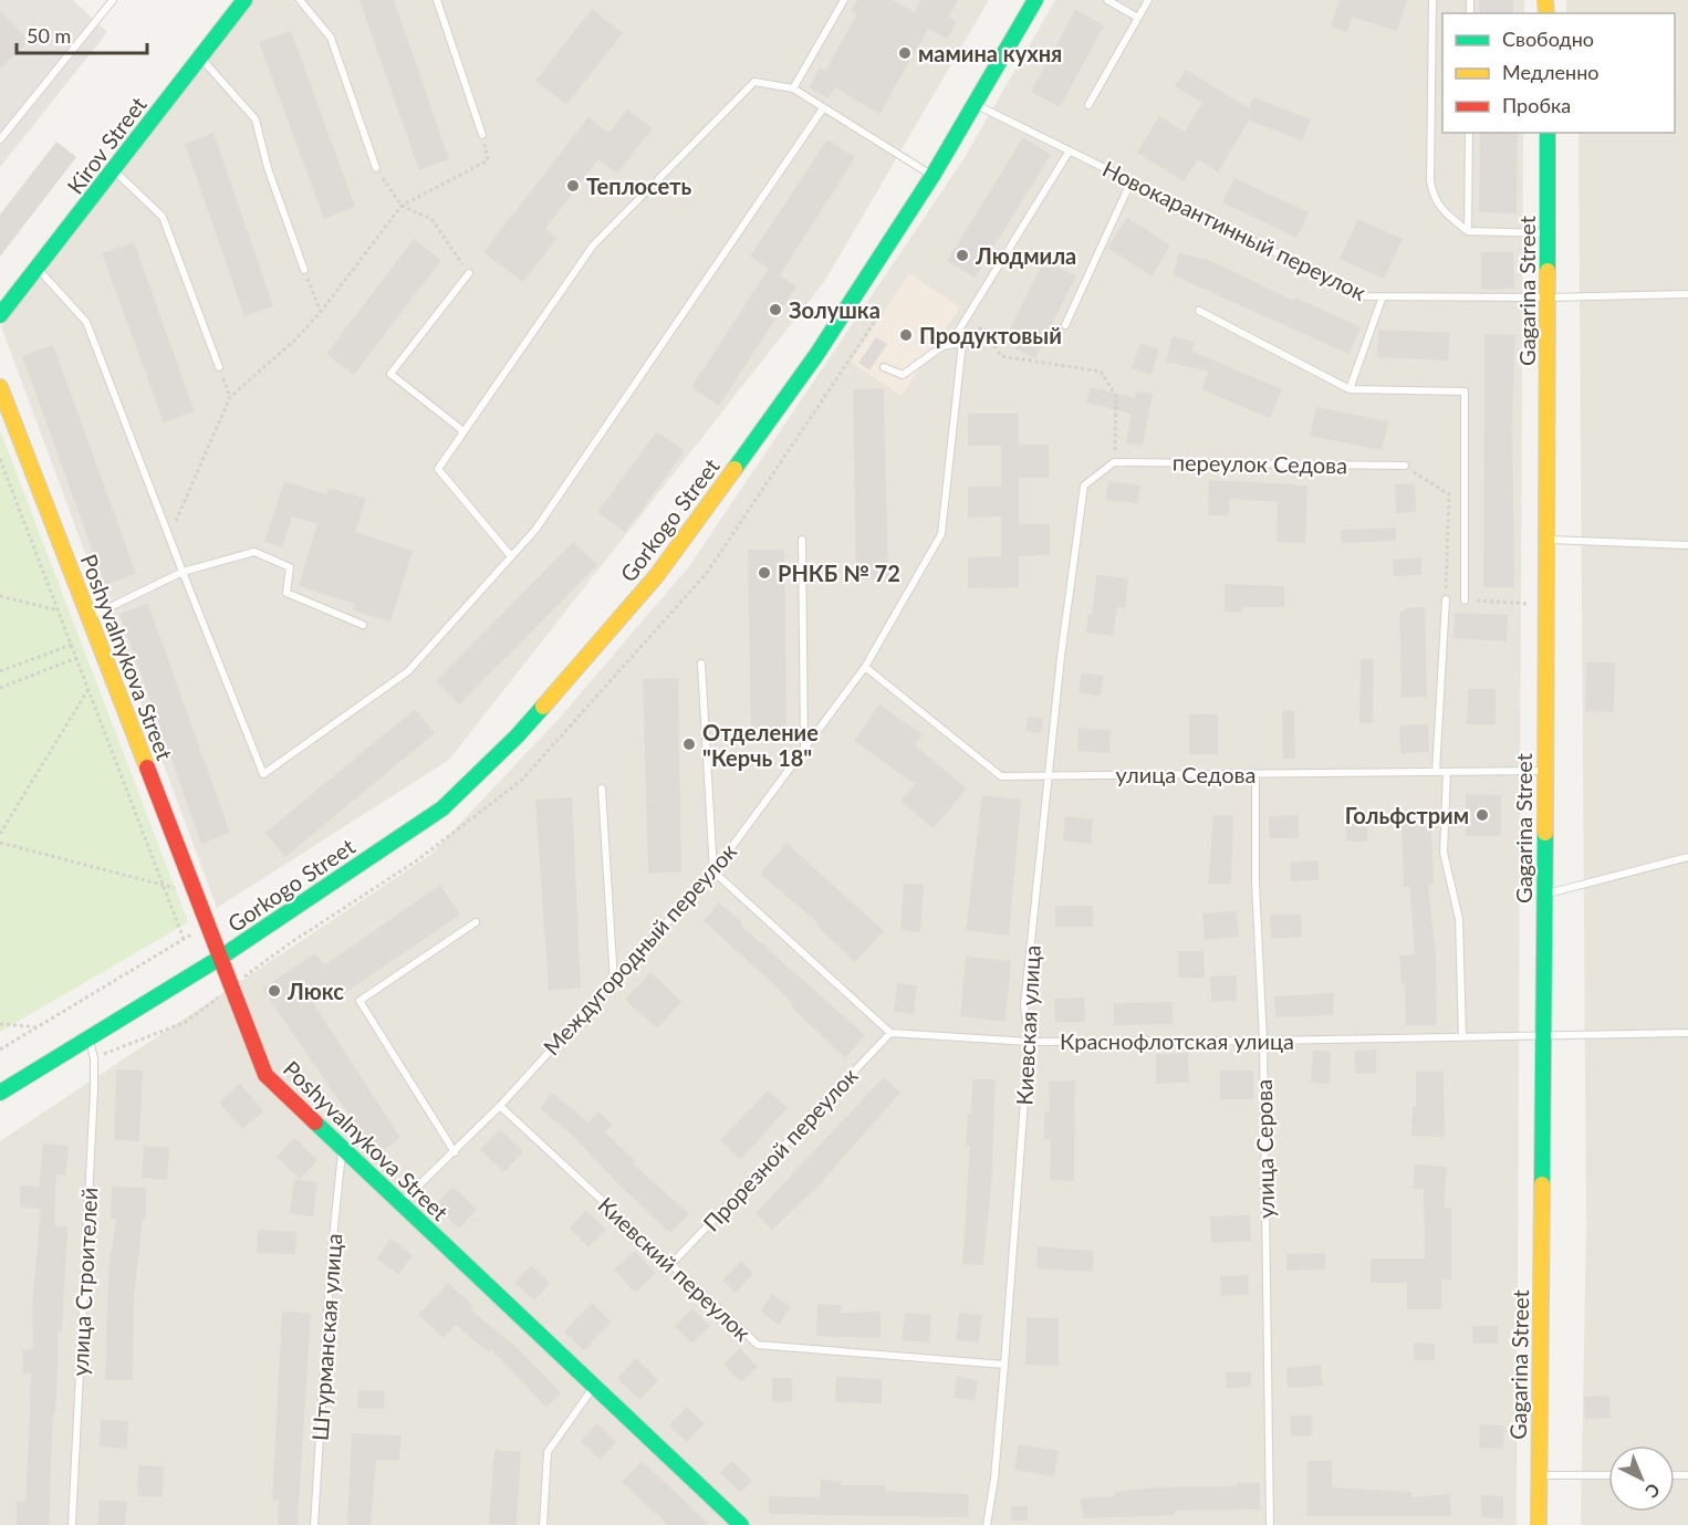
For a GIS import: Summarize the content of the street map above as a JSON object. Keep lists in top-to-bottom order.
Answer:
{
  "streets": {
    "main road": [
      "Kirov Street",
      "Gagarina Street",
      "Gorkogo Street",
      "Poshyvalnykova Street"
    ],
    "lane": [
      "Новокарантинный переулок",
      "переулок Седова",
      "улица Седова",
      "Междугородный переулок",
      "Киевская улица",
      "Краснофлотская улица",
      "Прорезной переулок",
      "улица Серова",
      "Киевский переулок",
      "улица Строителей",
      "Штурманская улица"
    ]
  },
  "crossings": [
    ["Новокарантинный переулок", "Gagarina Street"],
    ["Новокарантинный переулок", "Gorkogo Street"],
    ["Gagarina Street", "улица Седова"],
    ["Gagarina Street", "Краснофлотская улица"],
    ["переулок Седова", "Киевская улица"],
    ["Gorkogo Street", "Poshyvalnykova Street"],
    ["Gorkogo Street", "улица Строителей"],
    ["Poshyvalnykova Street", "Междугородный переулок"],
    ["Poshyvalnykova Street", "Штурманская улица"],
    ["улица Седова", "Междугородный переулок"],
    ["улица Седова", "Киевская улица"],
    ["улица Седова", "улица Серова"],
    ["Междугородный переулок", "Киевский переулок"],
    ["Киевская улица", "Краснофлотская улица"],
    ["Киевская улица", "Киевский переулок"],
    ["Краснофлотская улица", "Прорезной переулок"],
    ["Краснофлотская улица", "улица Серова"],
    ["Прорезной переулок", "Киевский переулок"]
  ],
  "places": [
    "мамина кухня",
    "Теплосеть",
    "Людмила",
    "Золушка",
    "Продуктовый",
    "РНКБ № 72",
    "Отделение \"Керчь 18\"",
    "Гольфстрим",
    "Люкс"
  ],
  "legend": ["Свободно", "Медленно", "Пробка"],
  "scale_bar": "50 m",
  "north": "bottom right"
}
